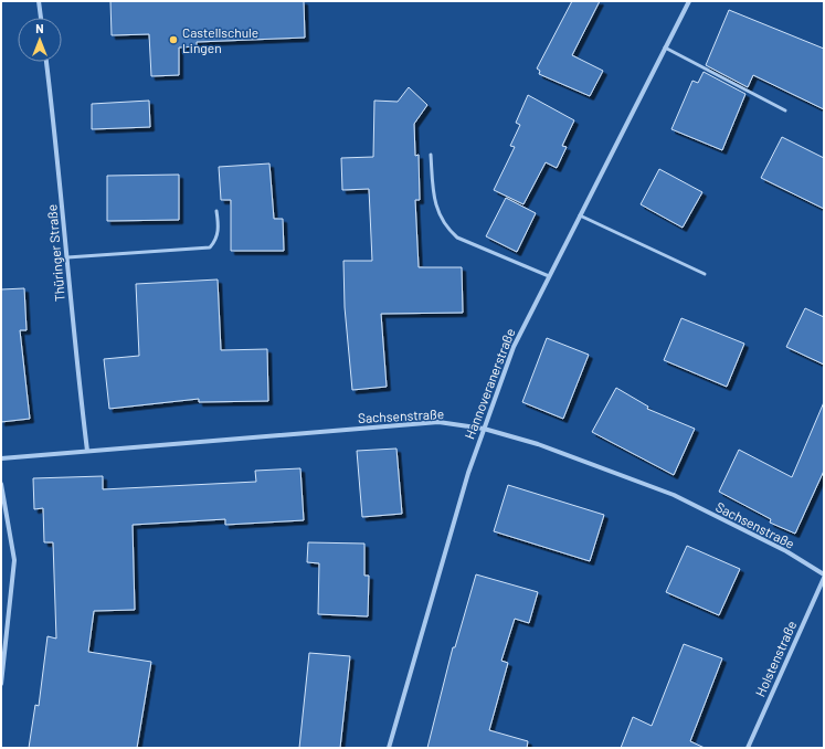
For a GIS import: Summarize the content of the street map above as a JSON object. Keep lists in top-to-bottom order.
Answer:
{
  "streets": {
    "street": [
      "Thüringer Straße",
      "Hannoveranerstraße",
      "Sachsenstraße",
      "Holstenstraße"
    ]
  },
  "crossings": [
    ["Thüringer Straße", "Sachsenstraße"],
    ["Hannoveranerstraße", "Sachsenstraße"]
  ],
  "places": ["Castellschule Lingen"],
  "north": "top"
}
